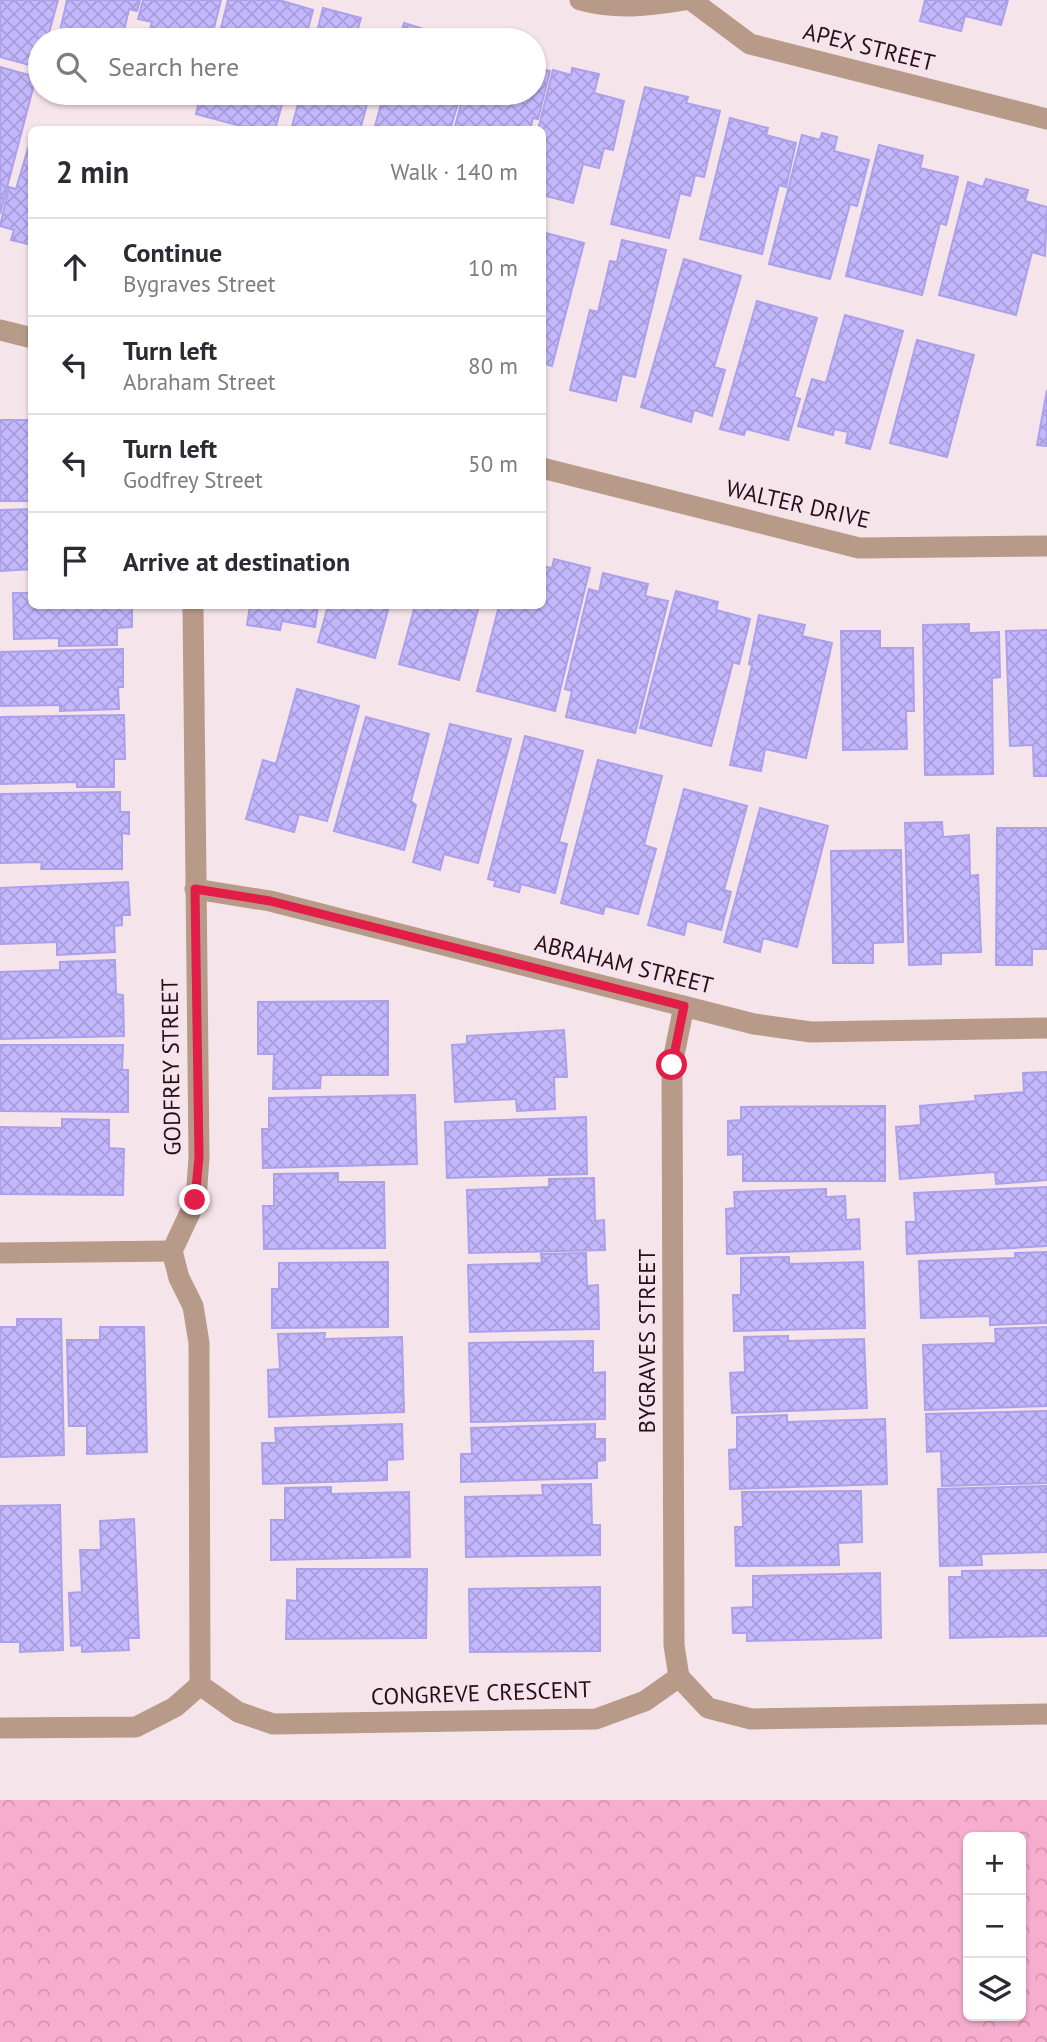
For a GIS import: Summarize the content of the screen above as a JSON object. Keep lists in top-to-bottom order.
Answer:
{
  "streets": {
    "street": [
      "APEX STREET",
      "WALTER DRIVE",
      "ABRAHAM STREET",
      "GODFREY STREET",
      "BYGRAVES STREET",
      "CONGREVE CRESCENT"
    ]
  },
  "crossings": [
    ["ABRAHAM STREET", "GODFREY STREET"],
    ["ABRAHAM STREET", "BYGRAVES STREET"],
    ["BYGRAVES STREET", "CONGREVE CRESCENT"]
  ],
  "page": {
    "search": "Search here",
    "heading": ["2 min", "Walk · 140 m"],
    "list": [
      ["Continue", "Bygraves Street", "10 m"],
      ["Turn left", "Abraham Street", "80 m"],
      ["Turn left", "Godfrey Street", "50 m"],
      "Arrive at destination"
    ],
    "map_buttons": ["+", "−"]
  }
}
